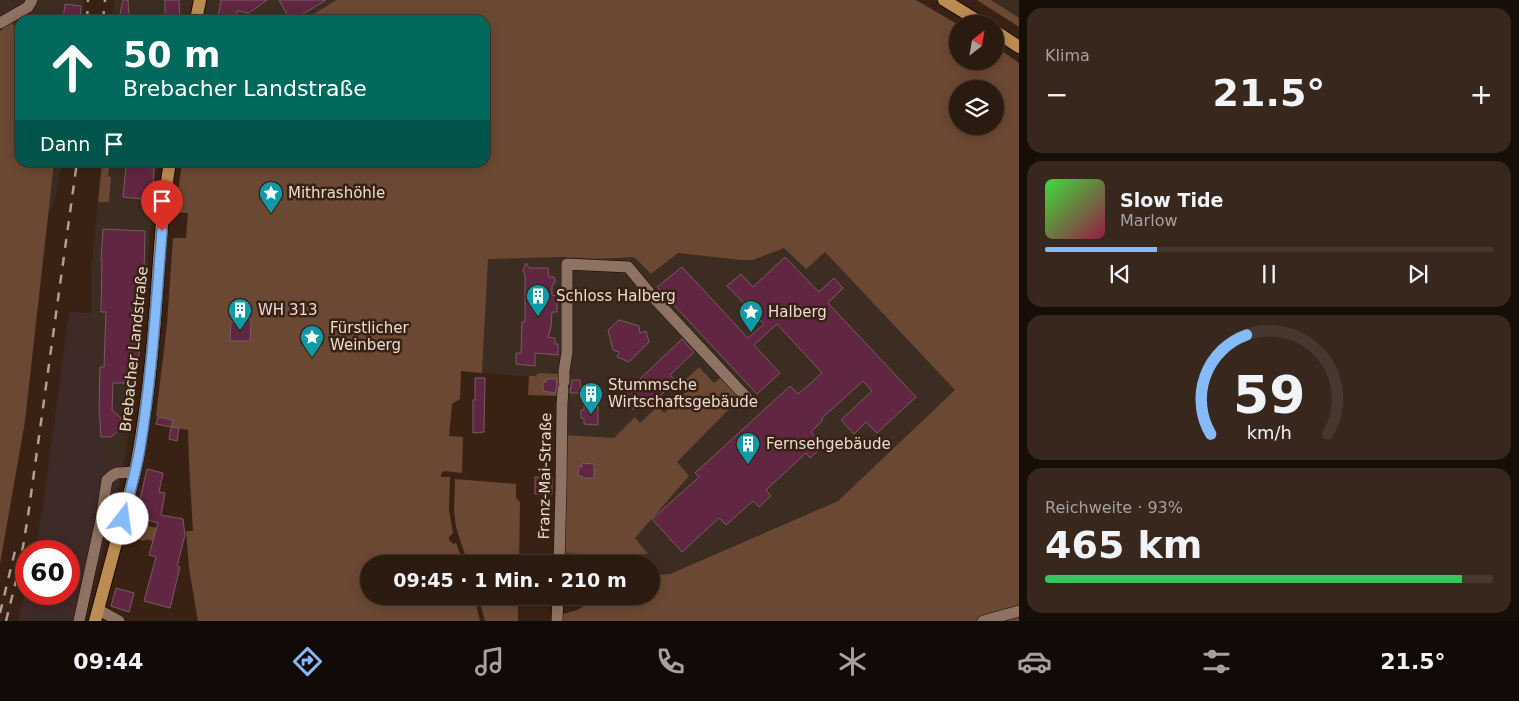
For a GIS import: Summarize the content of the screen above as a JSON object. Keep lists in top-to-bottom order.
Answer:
{
  "streets": {
    "main road": ["Brebacher Landstraße"],
    "street": ["Franz-Mai-Straße"]
  },
  "places": {
    "place": ["Mithrashöhle", "Halberg", "Fürstlicher Weinberg"],
    "building": [
      "Schloss Halberg",
      "WH 313",
      "Stummsche Wirtschaftsgebäude",
      "Fernsehgebäude"
    ]
  },
  "north": "top right",
  "page": {
    "tile": [
      "Klima",
      ["Reichweite · 93%", "465 km"]
    ],
    "turn": ["50 m", "Brebacher Landstraße"],
    "heat": ["−", "21.5°", "+"],
    "then": "Dann",
    "song": ["Slow Tide", "Marlow"],
    "limit": "60",
    "trip": "09:45 · 1 Min. · 210 m",
    "tabs": ["09:44", "21.5°"],
    "gauge": ["59", "km/h"]
  }
}
